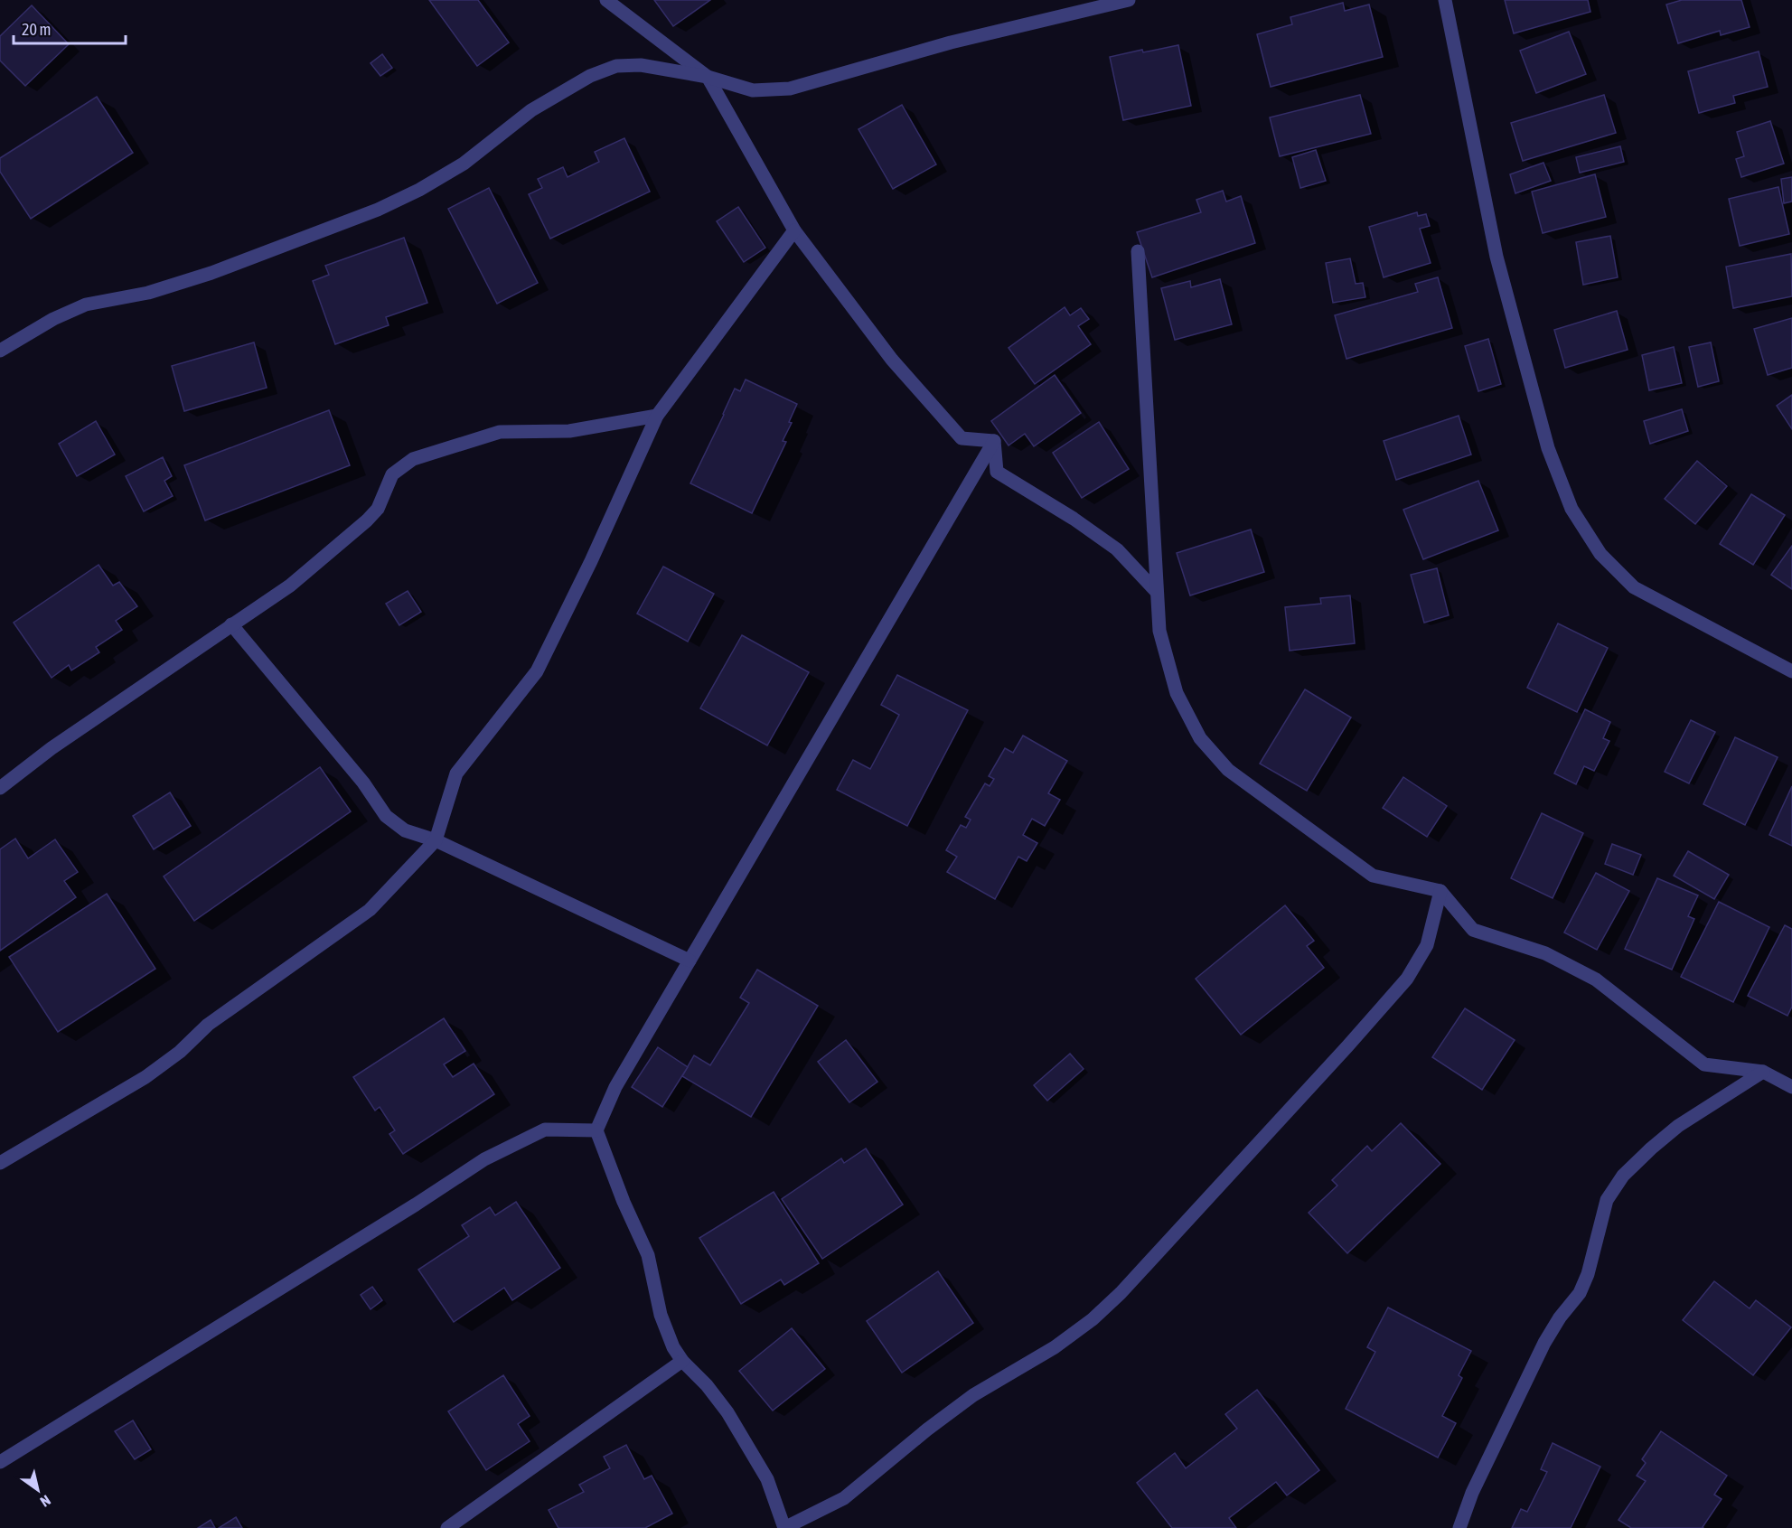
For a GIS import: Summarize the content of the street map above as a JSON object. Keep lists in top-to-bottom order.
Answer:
{
  "scale_bar": "20 m",
  "north": "bottom right"
}
